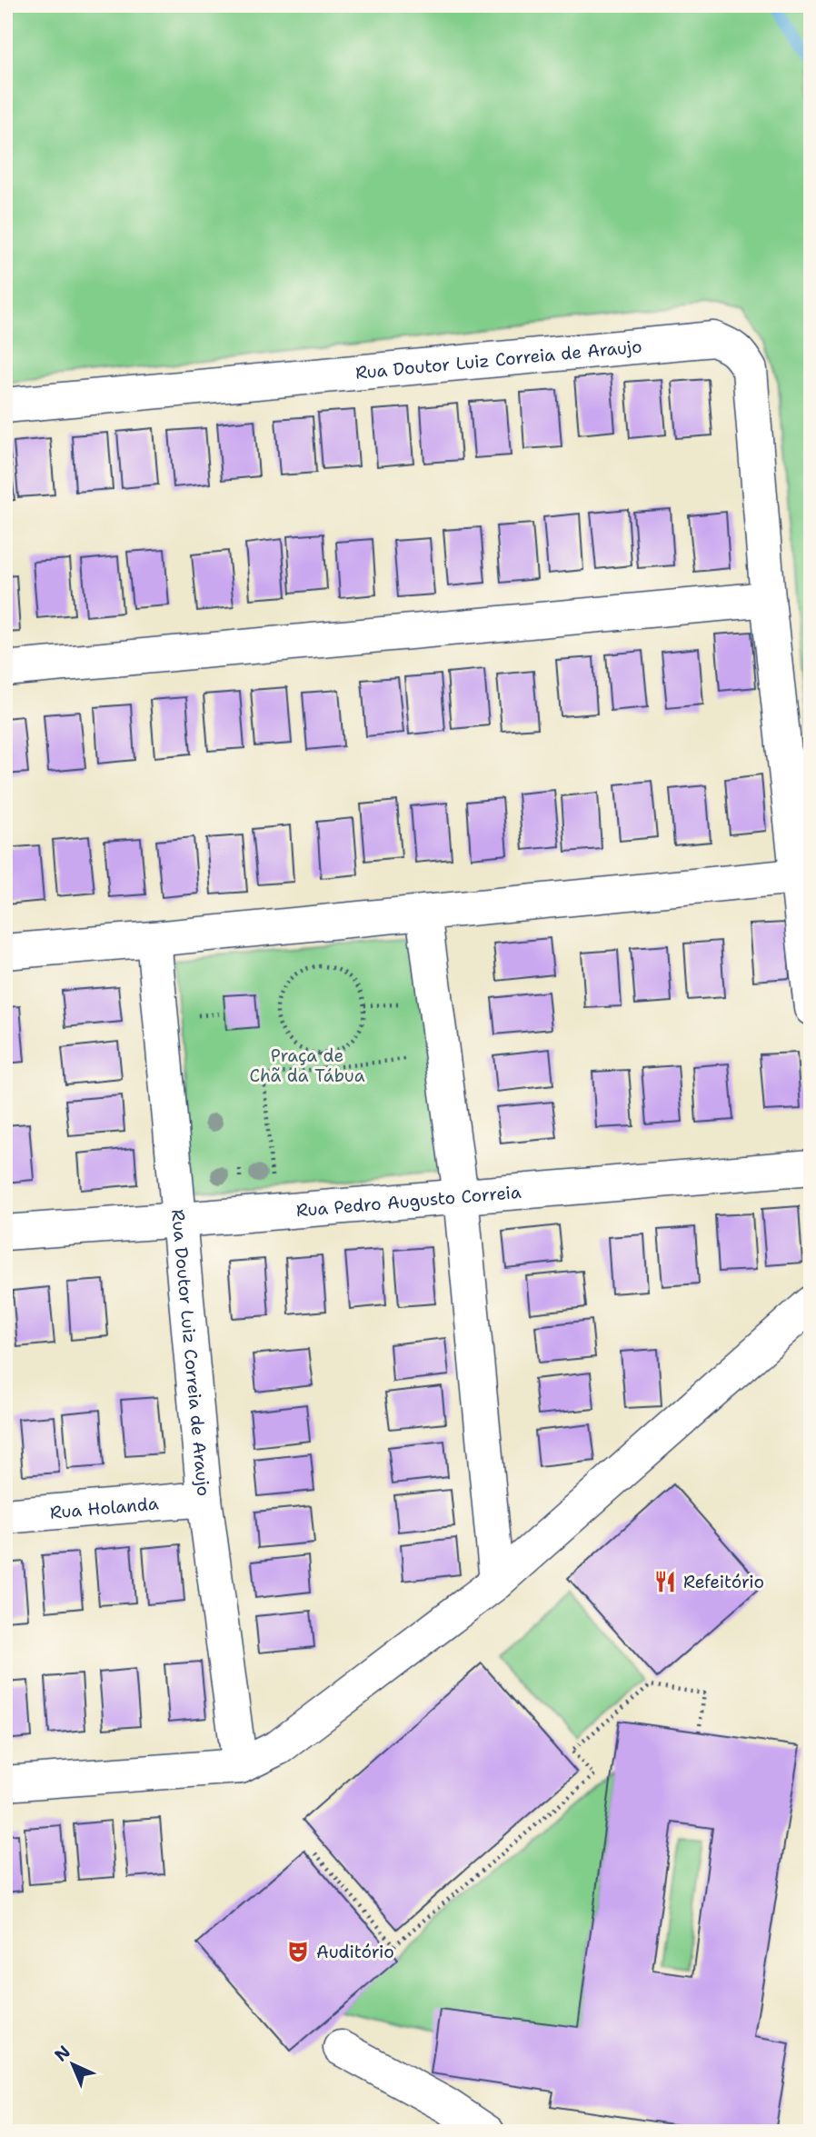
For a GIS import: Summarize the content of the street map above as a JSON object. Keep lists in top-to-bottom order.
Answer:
{
  "streets": {
    "street": ["Rua Doutor Luiz Correia de Araujo", "Rua Pedro Augusto Correia", "Rua Holanda"]
  },
  "crossings": [
    ["Rua Doutor Luiz Correia de Araujo", "Rua Pedro Augusto Correia"],
    ["Rua Doutor Luiz Correia de Araujo", "Rua Holanda"]
  ],
  "parks": ["Praça de Chã da Tábua"],
  "places": {
    "restaurant": ["Refeitório"],
    "theatre": ["Auditório"]
  },
  "north": "top left"
}
